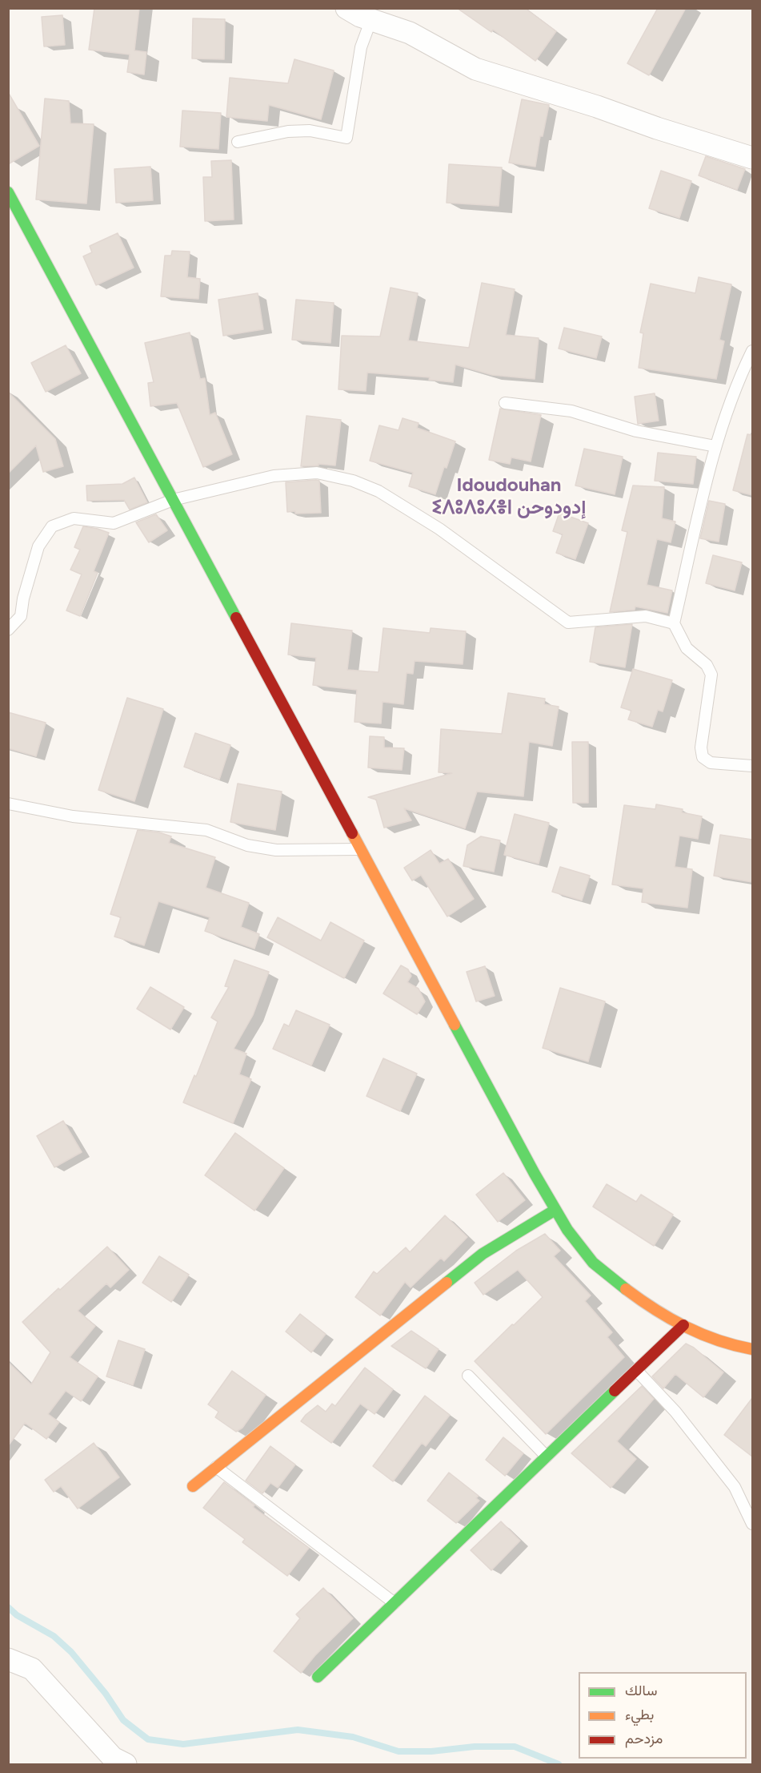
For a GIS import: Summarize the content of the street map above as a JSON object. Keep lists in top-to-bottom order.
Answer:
{
  "districts": ["Idoudouhan ⵉⴷⵓⴷⵓⵃⴻⵏ إدودوحن"],
  "legend": ["سالك", "بطيء", "مزدحم"]
}
